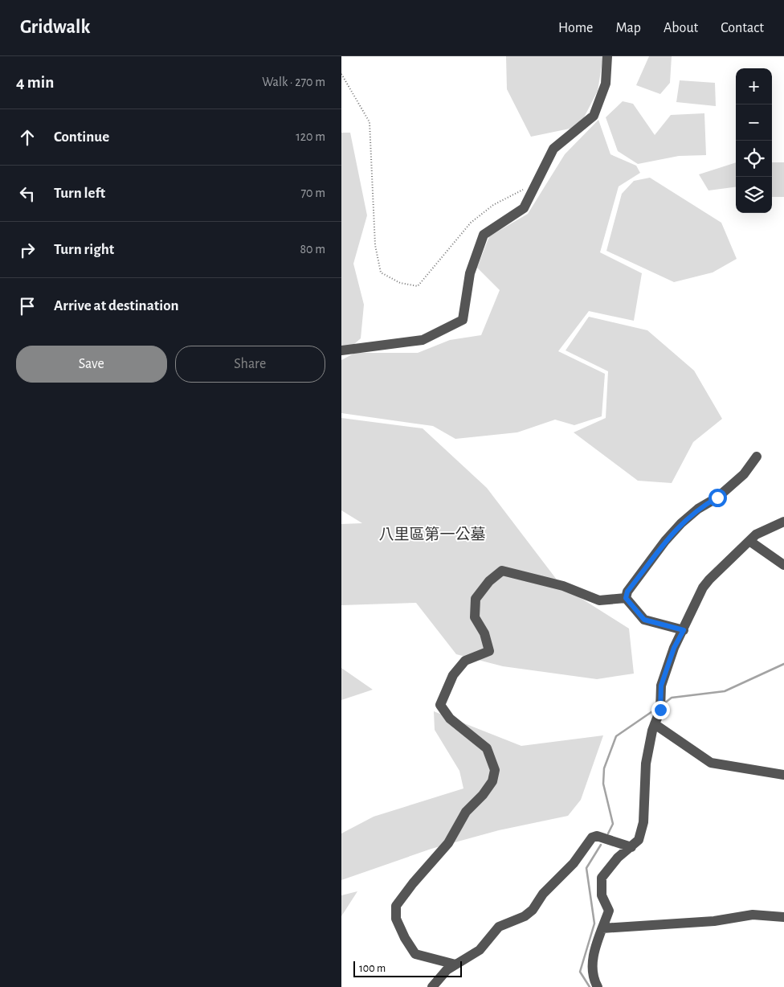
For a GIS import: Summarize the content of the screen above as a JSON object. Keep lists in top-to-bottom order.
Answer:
{
  "parks": ["八里區第一公墓"],
  "scale_bar": "100 m",
  "page": {
    "header": "Gridwalk",
    "nav": [
      "Home",
      "Map",
      "About",
      "Contact"
    ],
    "heading": ["4 min", "Walk · 270 m"],
    "map_buttons": ["+", "−"],
    "list": [
      ["Continue", "120 m"],
      ["Turn left", "70 m"],
      ["Turn right", "80 m"],
      "Arrive at destination"
    ],
    "buttons": ["Save", "Share"],
    "scale": "100 m"
  }
}
